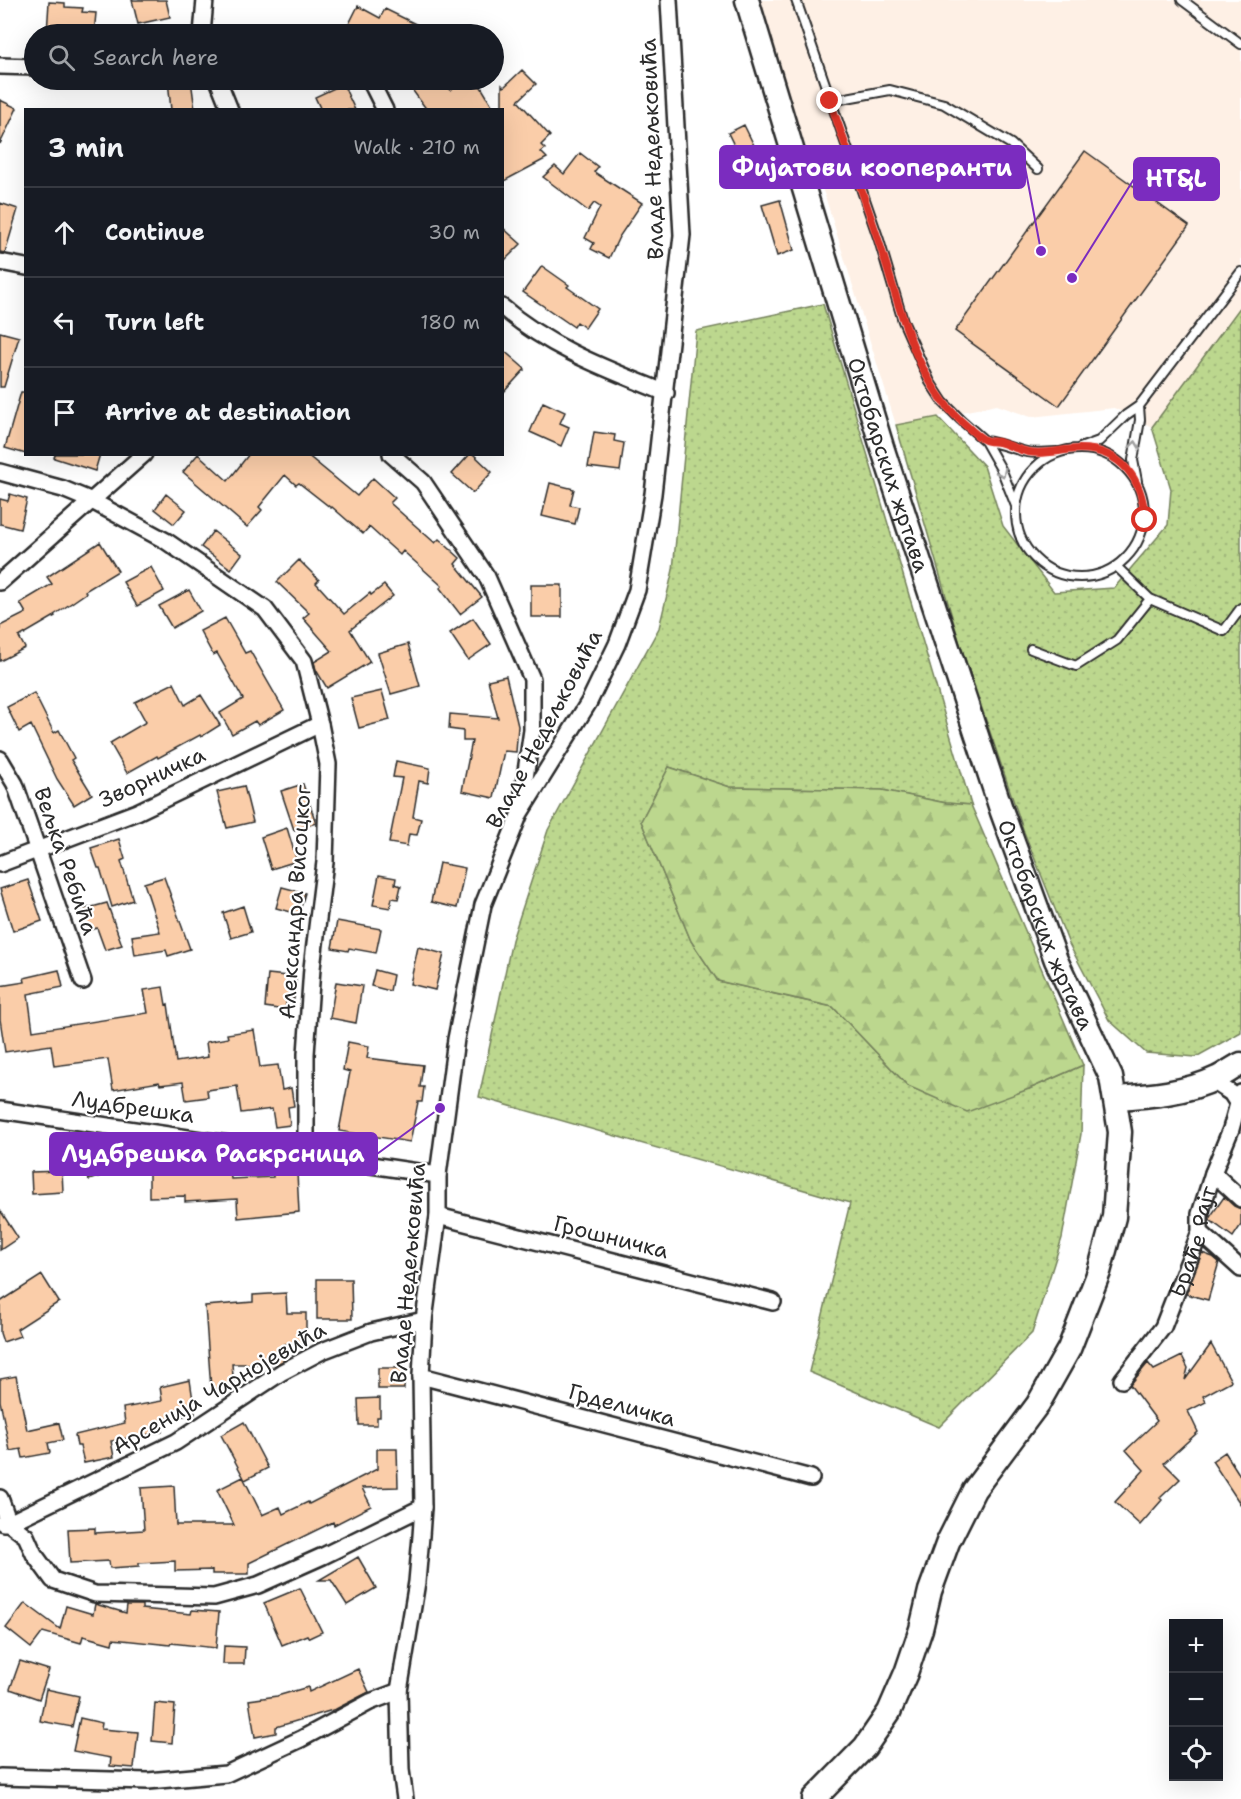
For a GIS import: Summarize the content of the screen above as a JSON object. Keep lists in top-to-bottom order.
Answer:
{
  "streets": {
    "street": [
      "Владе Недељковића",
      "Октобарских жртава",
      "Зворничка",
      "Вељка Ребића",
      "Александра Висоцког",
      "Лудбрешка",
      "Грошничка",
      "Браће Рајт",
      "Арсенија Чарнојевића",
      "Грделичка"
    ]
  },
  "crossings": [
    ["Владе Недељковића", "Лудбрешка"],
    ["Владе Недељковића", "Грошничка"],
    ["Владе Недељковића", "Арсенија Чарнојевића"],
    ["Владе Недељковића", "Грделичка"],
    ["Зворничка", "Вељка Ребића"],
    ["Зворничка", "Александра Висоцког"],
    ["Александра Висоцког", "Лудбрешка"]
  ],
  "places": ["Фијатови кооперанти", "HT&L", "Лудбрешка Раскрсница"],
  "page": {
    "search": "Search here",
    "heading": ["3 min", "Walk · 210 m"],
    "list": [
      ["Continue", "30 m"],
      ["Turn left", "180 m"],
      "Arrive at destination"
    ],
    "map_buttons": ["+", "−"]
  }
}
